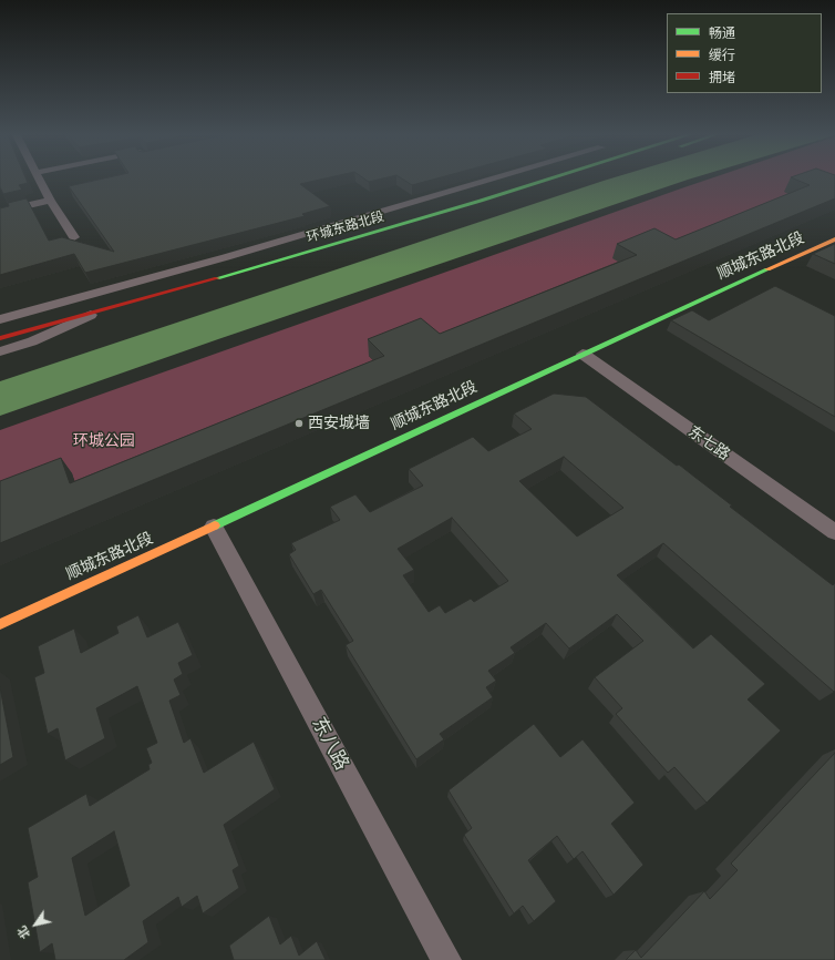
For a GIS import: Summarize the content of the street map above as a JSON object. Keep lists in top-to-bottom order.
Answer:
{
  "streets": {
    "main road": ["环城东路北段", "顺城东路北段"],
    "street": ["东七路", "东八路"]
  },
  "crossings": [
    ["顺城东路北段", "东七路"],
    ["顺城东路北段", "东八路"]
  ],
  "parks": ["环城公园"],
  "places": ["西安城墙"],
  "legend": ["畅通", "缓行", "拥堵"],
  "north": "bottom left"
}
